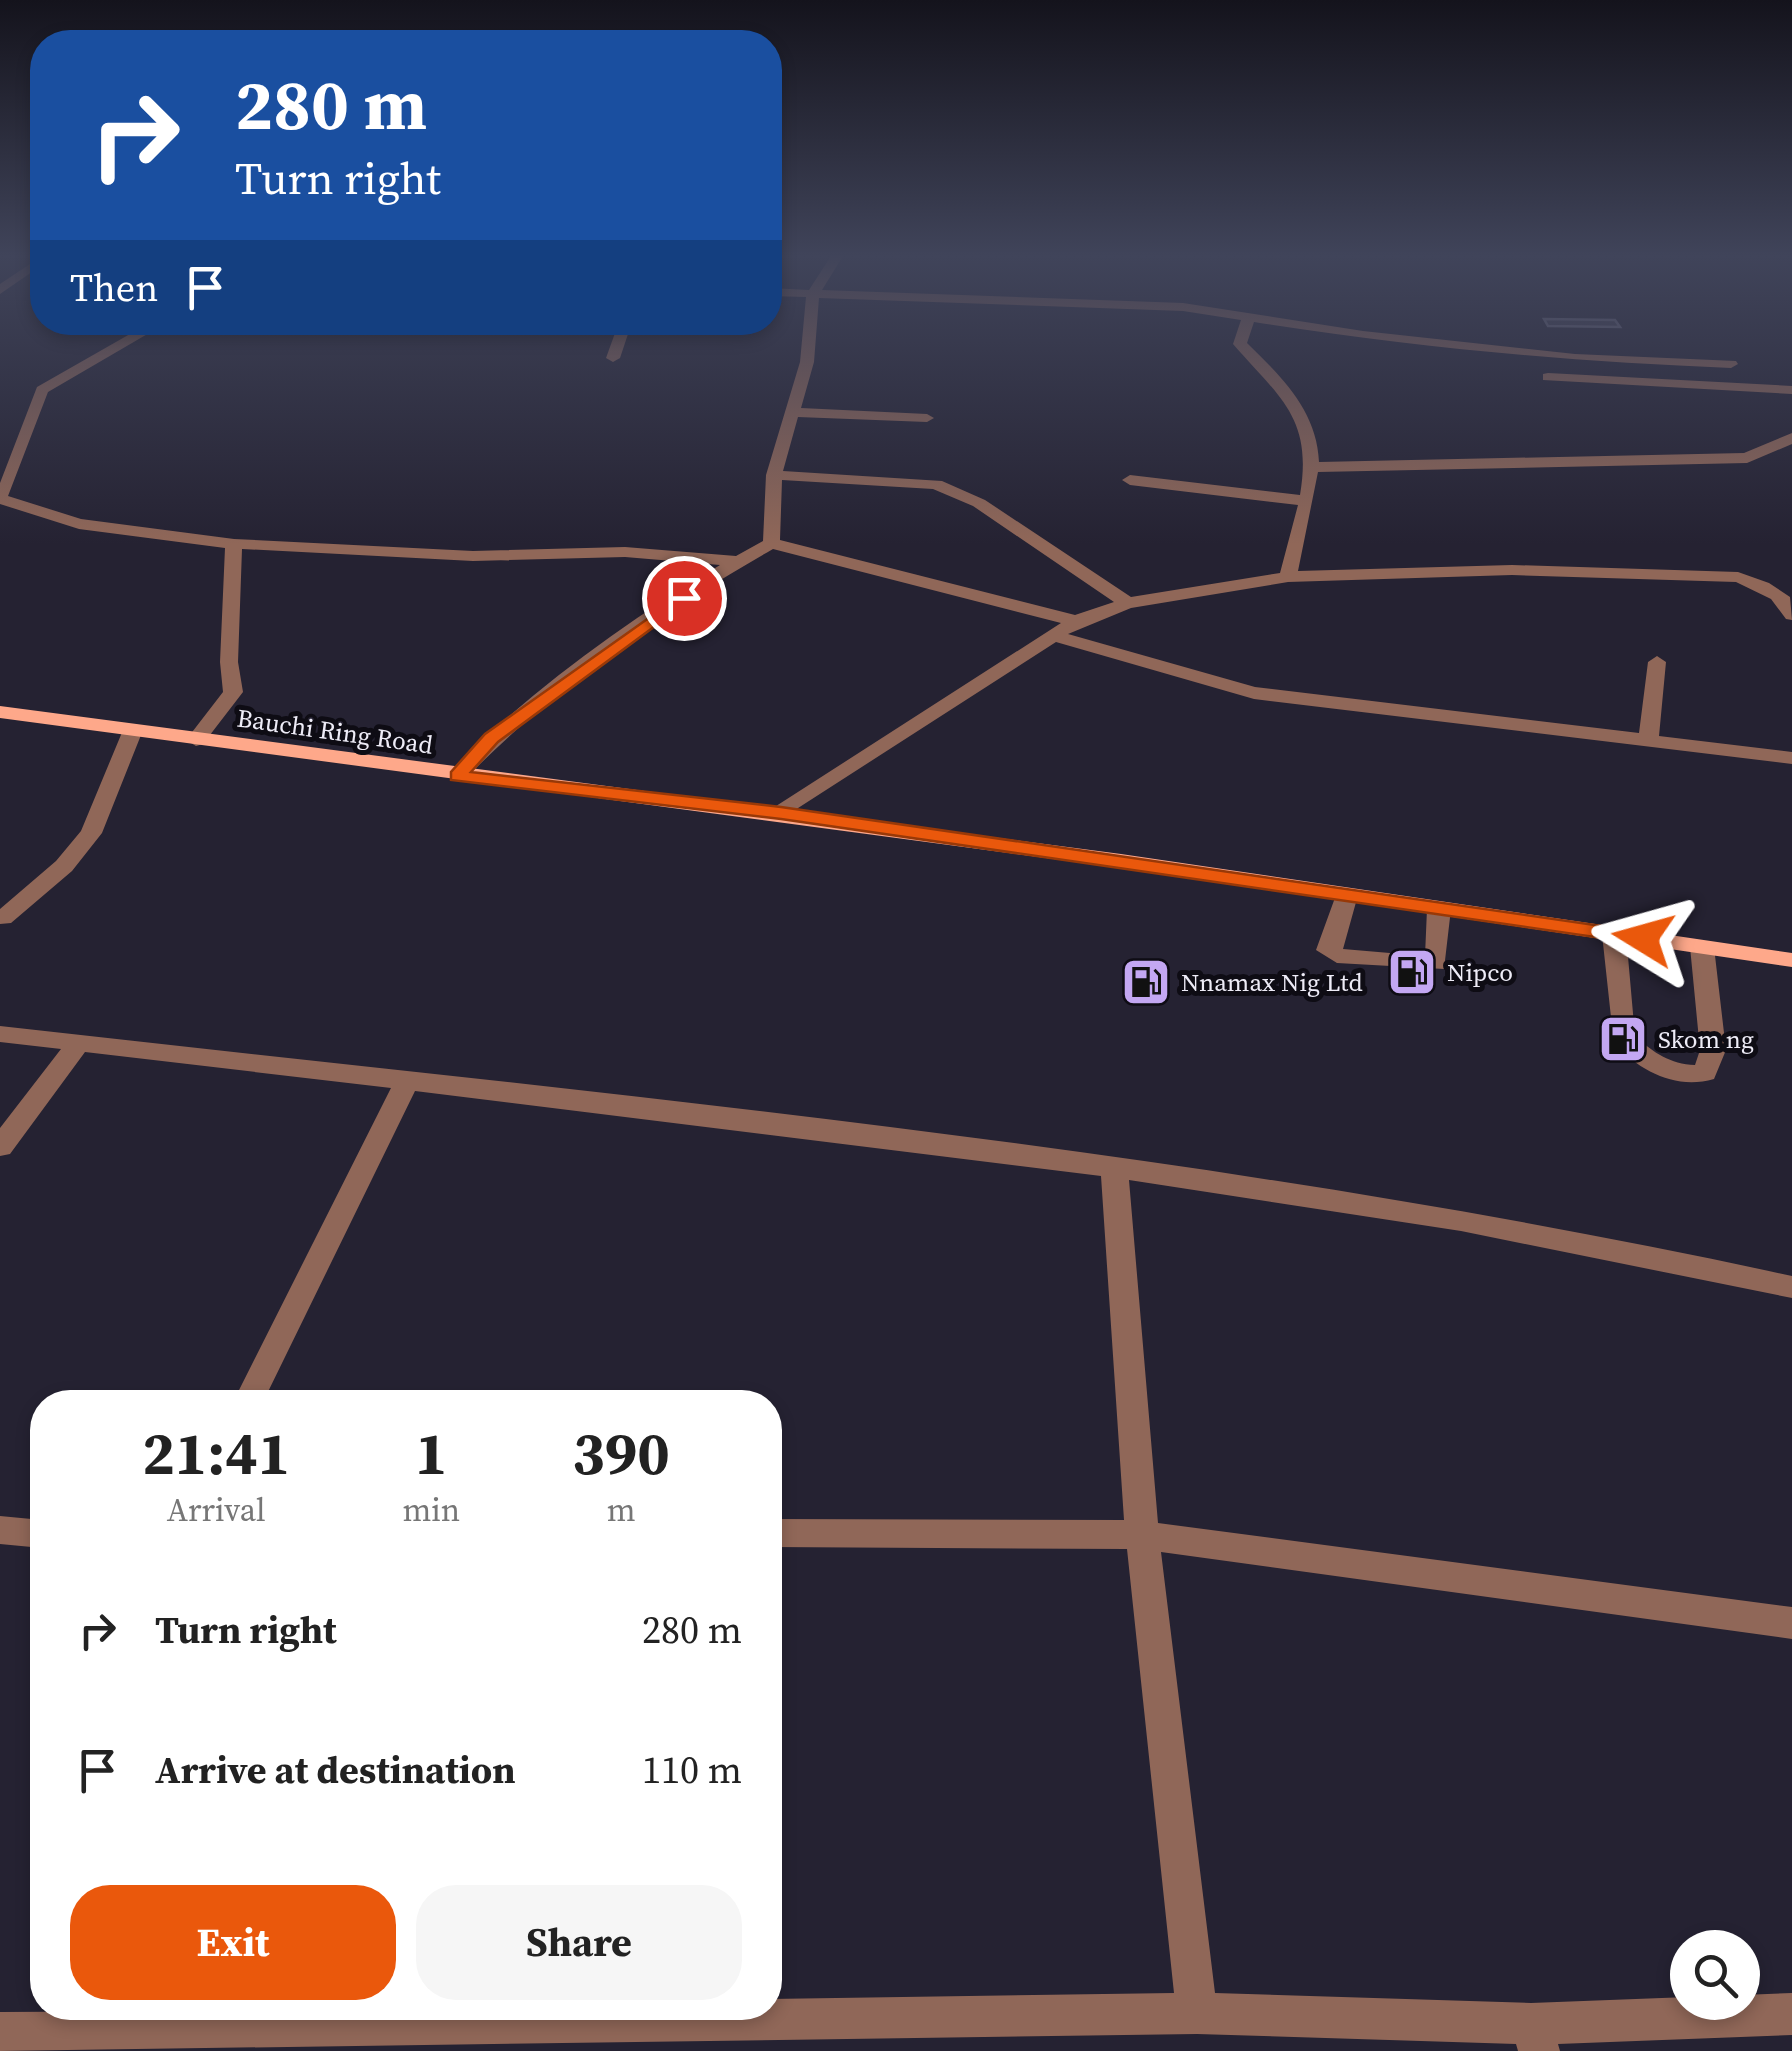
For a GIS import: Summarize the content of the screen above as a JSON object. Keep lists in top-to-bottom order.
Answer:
{
  "streets": {
    "main road": ["Bauchi Ring Road"]
  },
  "places": {
    "fuel station": ["Nipco", "Nnamax Nig Ltd", "Skom ng"]
  },
  "page": {
    "turn": ["280 m", "Turn right"],
    "then": "Then",
    "eta": [
      "21:41",
      "Arrival",
      "1",
      "min",
      "390",
      "m"
    ],
    "list": [
      {
        "name": "Turn right",
        "value": "280 m"
      },
      {
        "name": "Arrive at destination",
        "value": "110 m"
      }
    ],
    "buttons": ["Exit", "Share"]
  }
}
